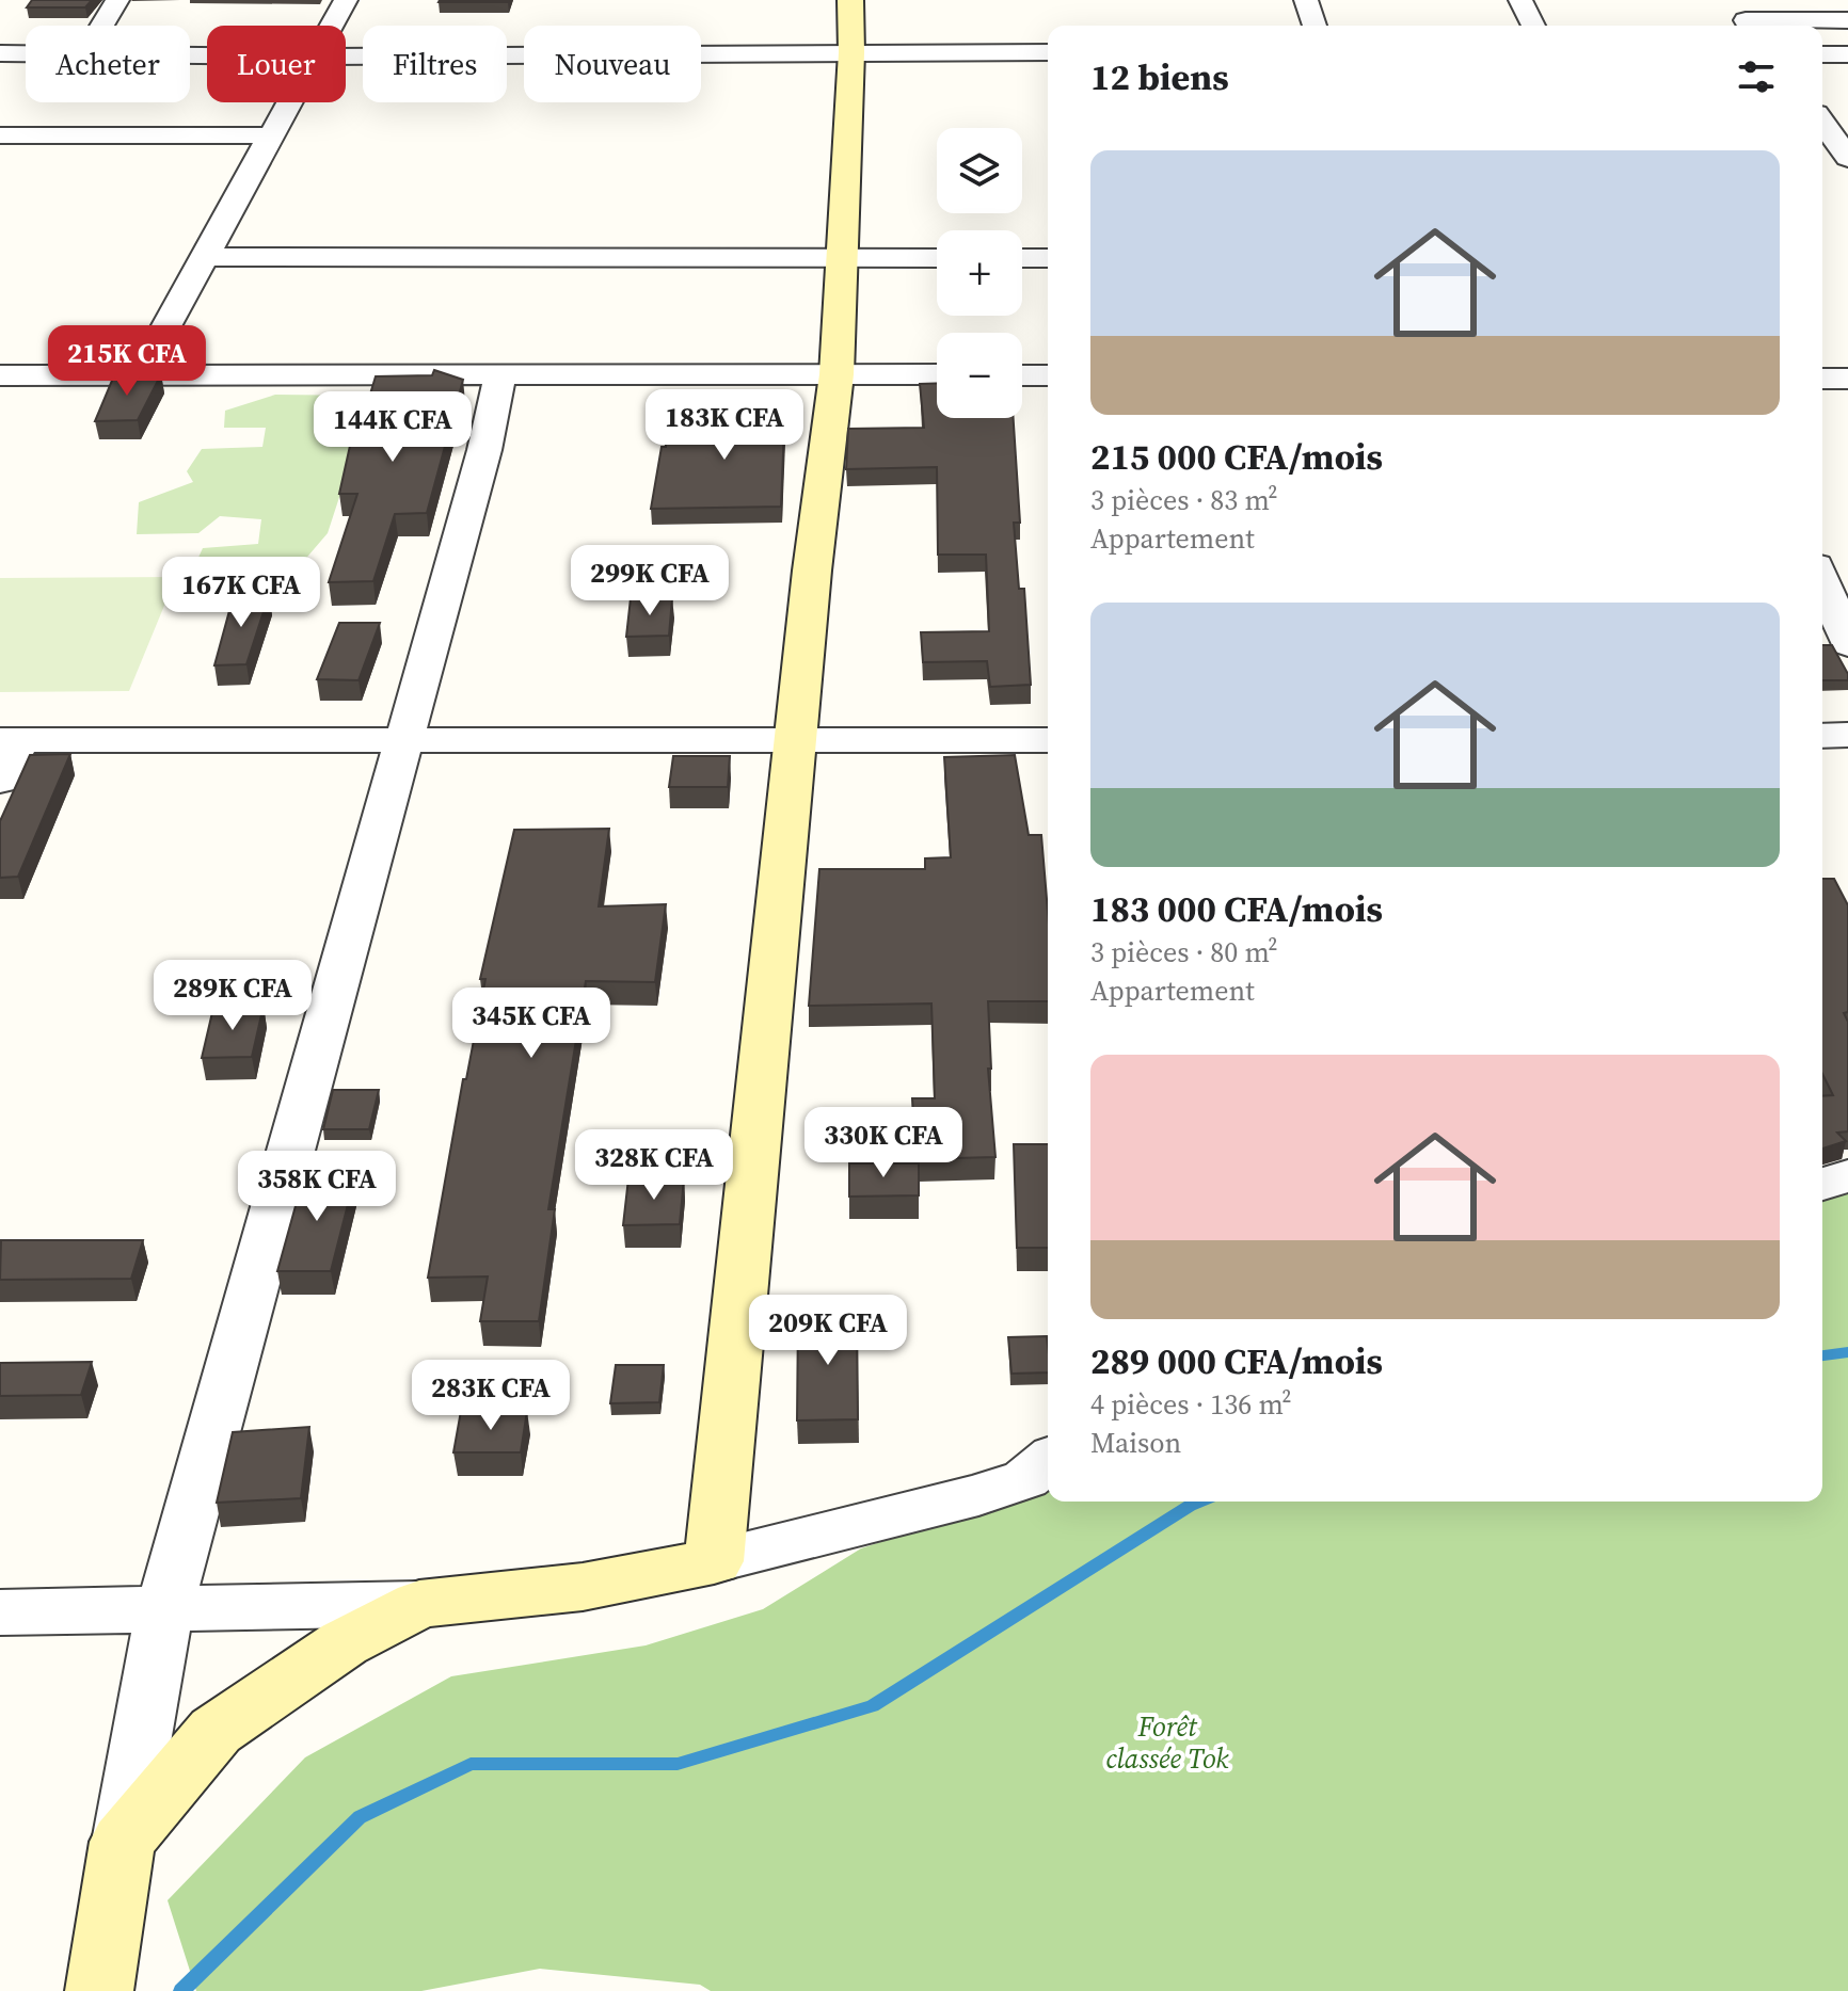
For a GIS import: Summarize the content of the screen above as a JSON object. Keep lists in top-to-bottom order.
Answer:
{
  "parks": ["Forêt classée Tok"],
  "page": {
    "chip": [
      "Acheter",
      "Louer",
      "Filtres",
      "Nouveau"
    ],
    "heading": "12 biens",
    "map_buttons": ["+", "−"],
    "list": [
      {
        "name": "215 000 CFA/mois",
        "note": "3 pièces · 83 m² · Appartement"
      },
      {
        "name": "183 000 CFA/mois",
        "note": "3 pièces · 80 m² · Appartement"
      },
      {
        "name": "289 000 CFA/mois",
        "note": "4 pièces · 136 m² · Maison"
      }
    ],
    "price": [
      "215K CFA",
      "183K CFA",
      "144K CFA",
      "299K CFA",
      "167K CFA",
      "289K CFA",
      "345K CFA",
      "330K CFA",
      "328K CFA",
      "358K CFA",
      "209K CFA",
      "283K CFA"
    ]
  }
}
